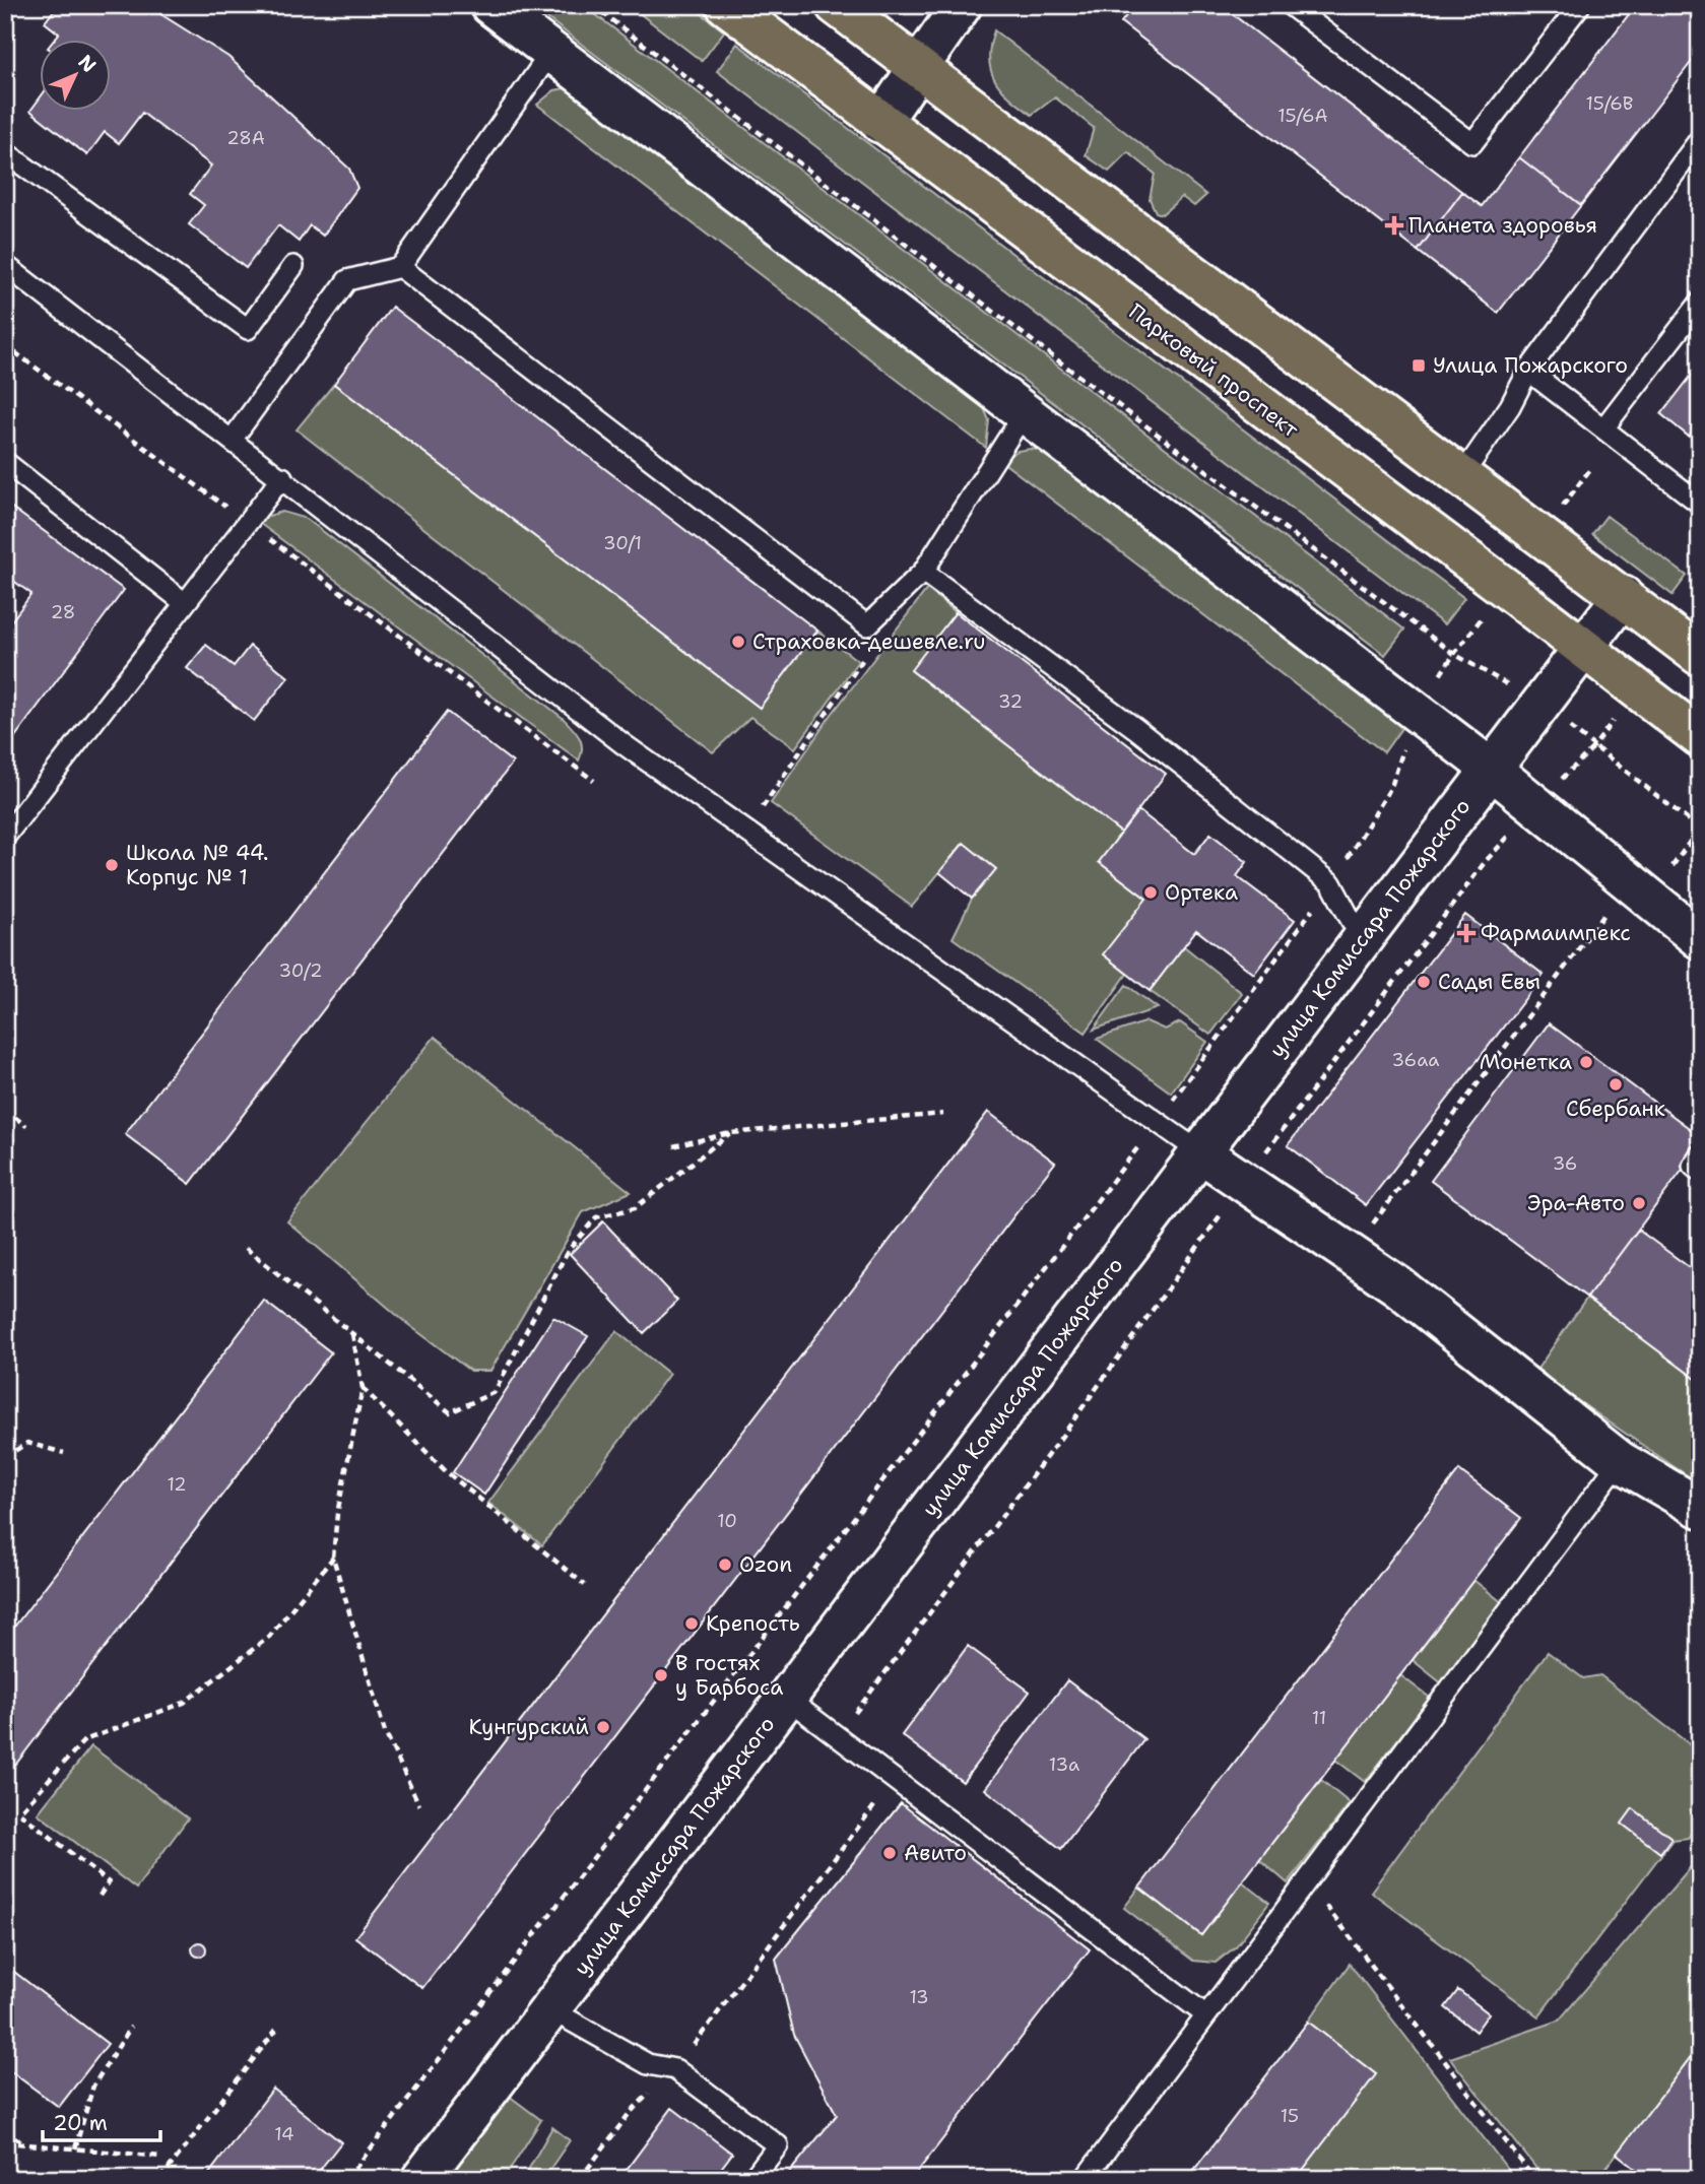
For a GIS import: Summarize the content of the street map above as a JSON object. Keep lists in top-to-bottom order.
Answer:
{
  "streets": {
    "main road": ["Парковый проспект"],
    "street": ["улица Комиссара Пожарского"]
  },
  "crossings": [
    ["Парковый проспект", "улица Комиссара Пожарского"]
  ],
  "places": {
    "health": ["Планета здоровья", "Фармаимпекс"],
    "transit": ["Улица Пожарского"],
    "other": [
      "Страховка-дешевле.ru",
      "Школа № 44. Корпус № 1",
      "Ортека",
      "Сады Евы",
      "Монетка",
      "Сбербанк",
      "Эра-Авто",
      "Ozon",
      "Крепость",
      "В гостях у Барбоса",
      "Кунгурский",
      "Авито"
    ]
  },
  "house_numbers": [
    "15/6В",
    "15/6А",
    "28А",
    "30/1",
    "28",
    "32",
    "30/2",
    "36аа",
    "36",
    "12",
    "10",
    "11",
    "13а",
    "13",
    "15",
    "14"
  ],
  "scale_bar": "20 m",
  "north": "top right"
}
